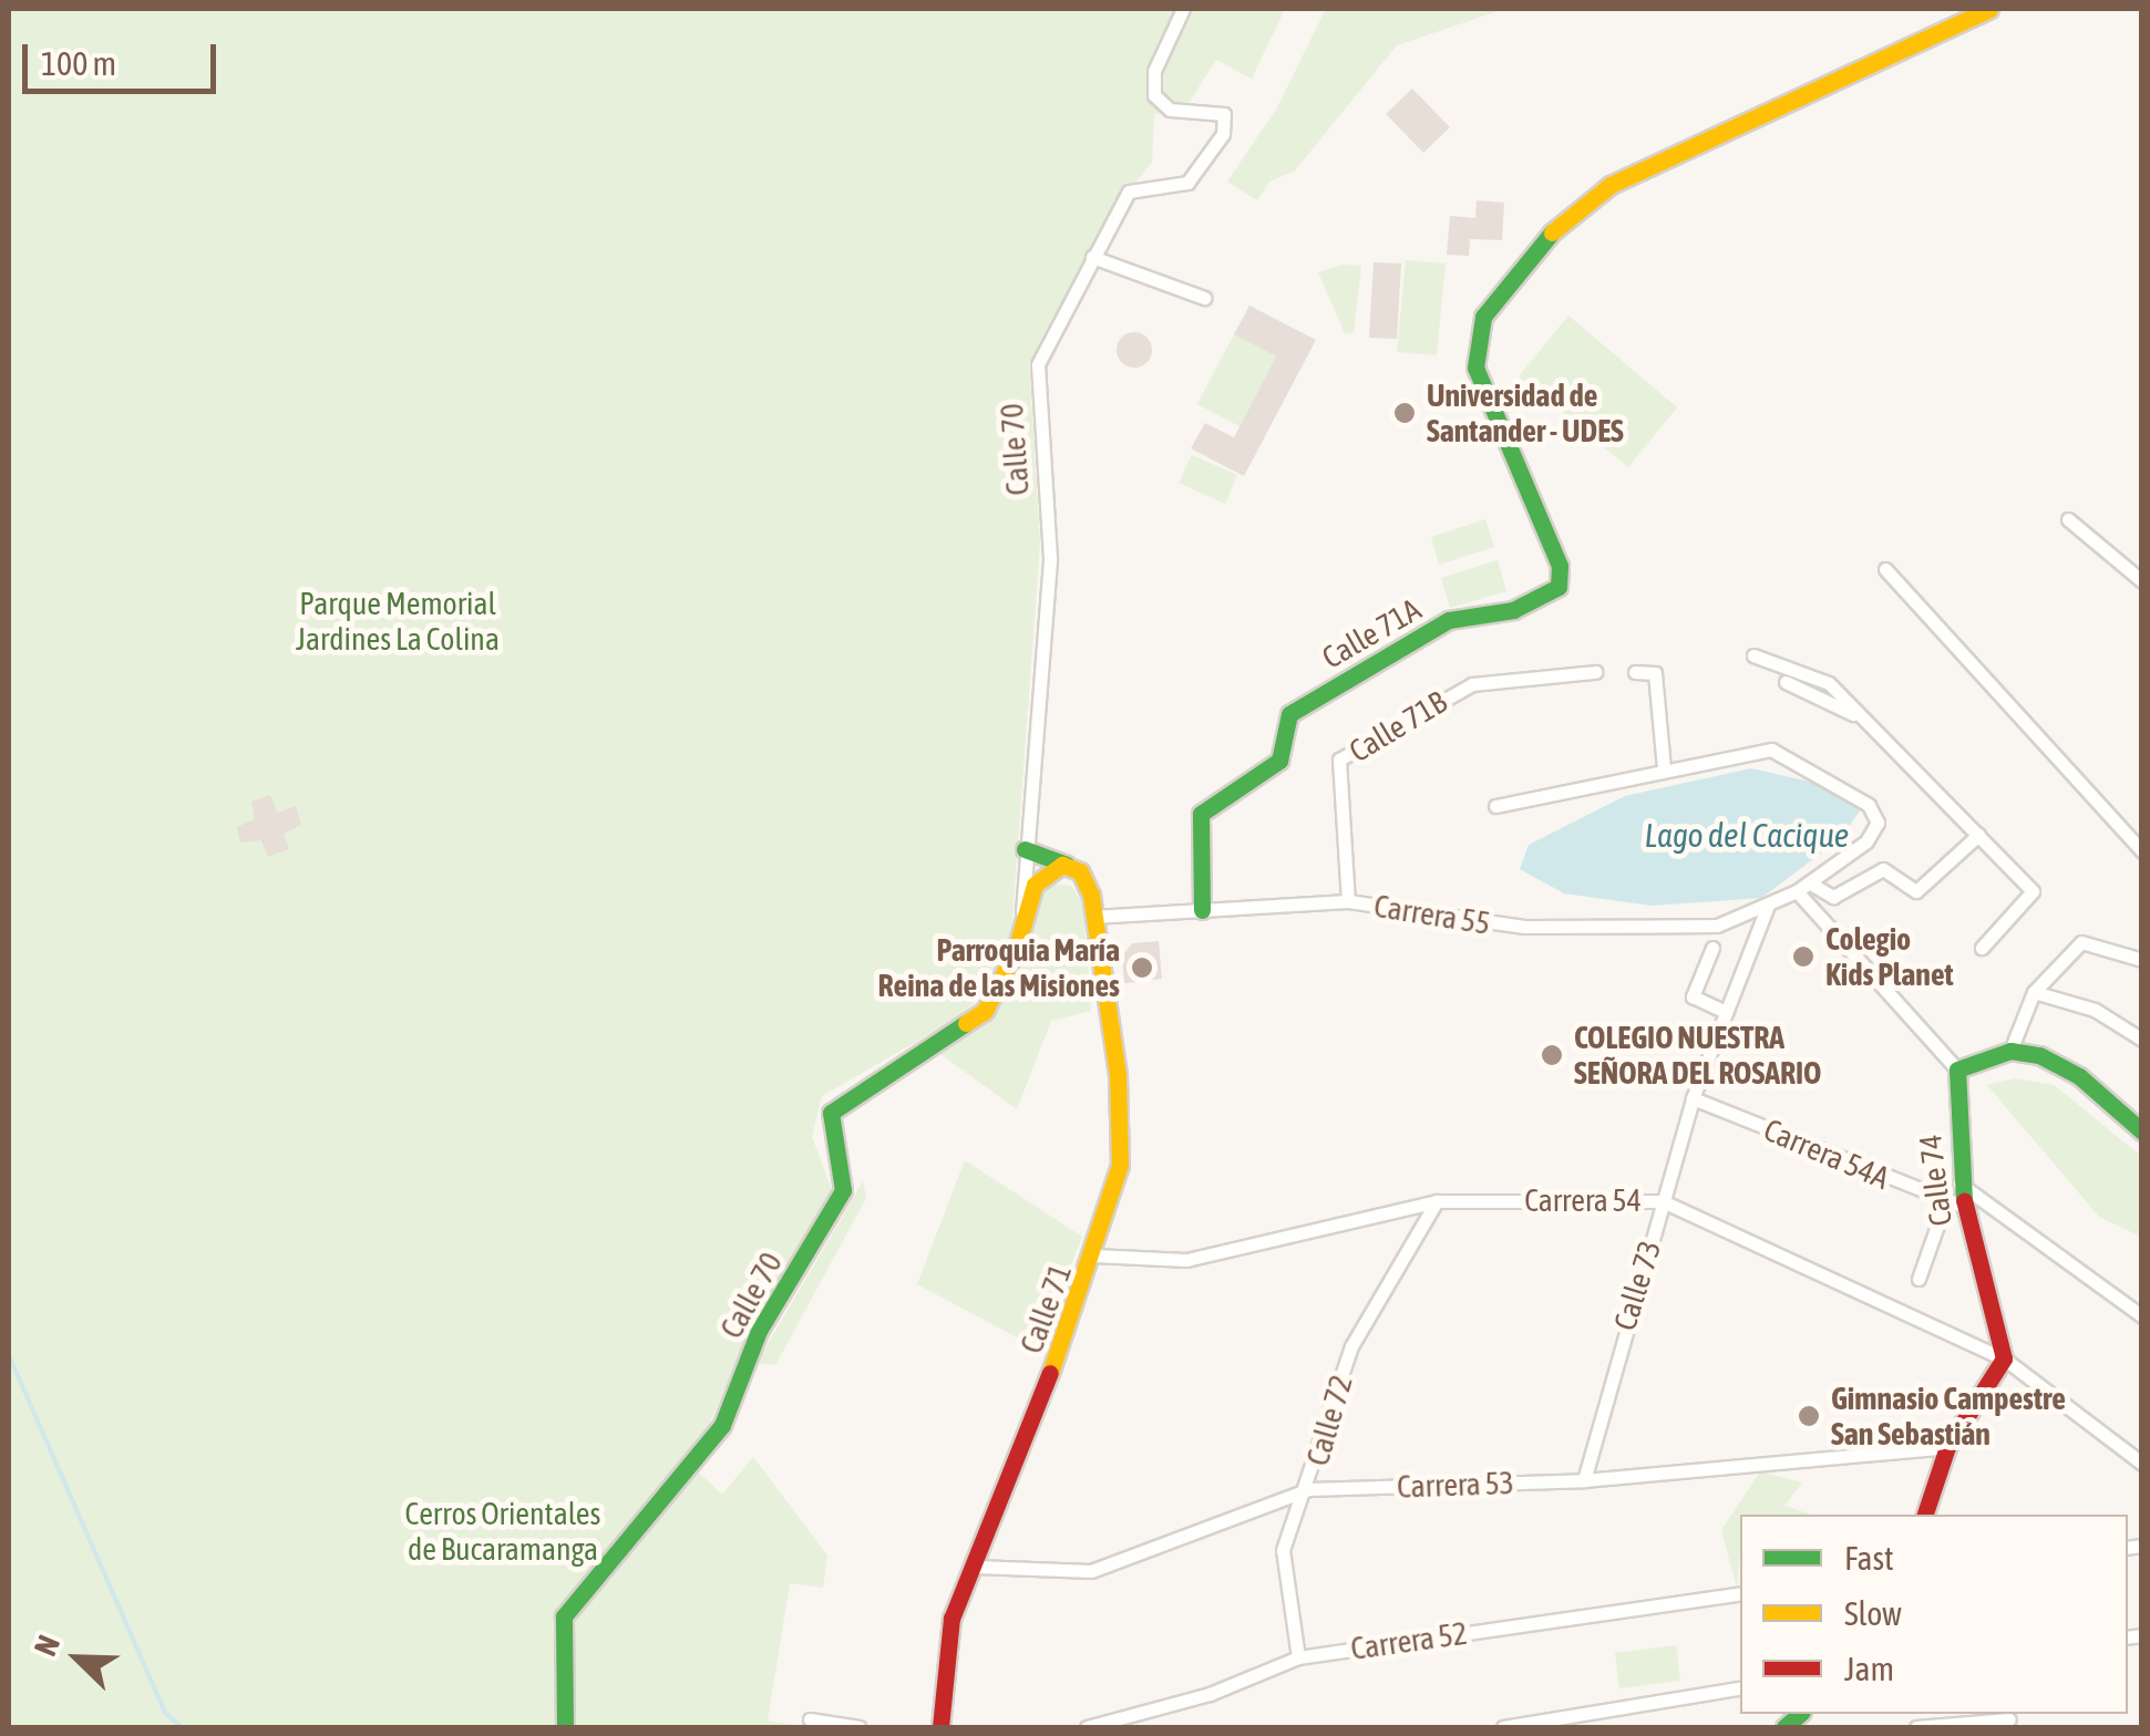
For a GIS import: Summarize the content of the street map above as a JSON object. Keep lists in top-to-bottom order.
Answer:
{
  "streets": {
    "street": [
      "Calle 70",
      "Calle 71A",
      "Calle 71B",
      "Carrera 55",
      "Carrera 54A",
      "Calle 74",
      "Carrera 54",
      "Calle 73",
      "Calle 71",
      "Calle 72",
      "Carrera 53",
      "Carrera 52"
    ]
  },
  "crossings": [
    ["Calle 71A", "Carrera 55"],
    ["Calle 71B", "Carrera 55"],
    ["Carrera 55", "Calle 73"],
    ["Carrera 55", "Calle 71"],
    ["Carrera 54A", "Calle 74"],
    ["Carrera 54A", "Calle 73"],
    ["Calle 74", "Carrera 54"],
    ["Carrera 54", "Calle 73"],
    ["Carrera 54", "Calle 71"],
    ["Carrera 54", "Calle 72"],
    ["Calle 73", "Carrera 53"],
    ["Calle 71", "Carrera 53"],
    ["Calle 72", "Carrera 53"],
    ["Calle 72", "Carrera 52"]
  ],
  "water": ["Lago del Cacique"],
  "parks": ["Parque Memorial Jardines La Colina", "Cerros Orientales de Bucaramanga"],
  "places": [
    "Universidad de Santander - UDES",
    "Colegio Kids Planet",
    "Parroquia María Reina de las Misiones",
    "COLEGIO NUESTRA SEÑORA DEL ROSARIO",
    "Gimnasio Campestre San Sebastián"
  ],
  "legend": ["Fast", "Slow", "Jam"],
  "scale_bar": "100 m",
  "north": "top left"
}
